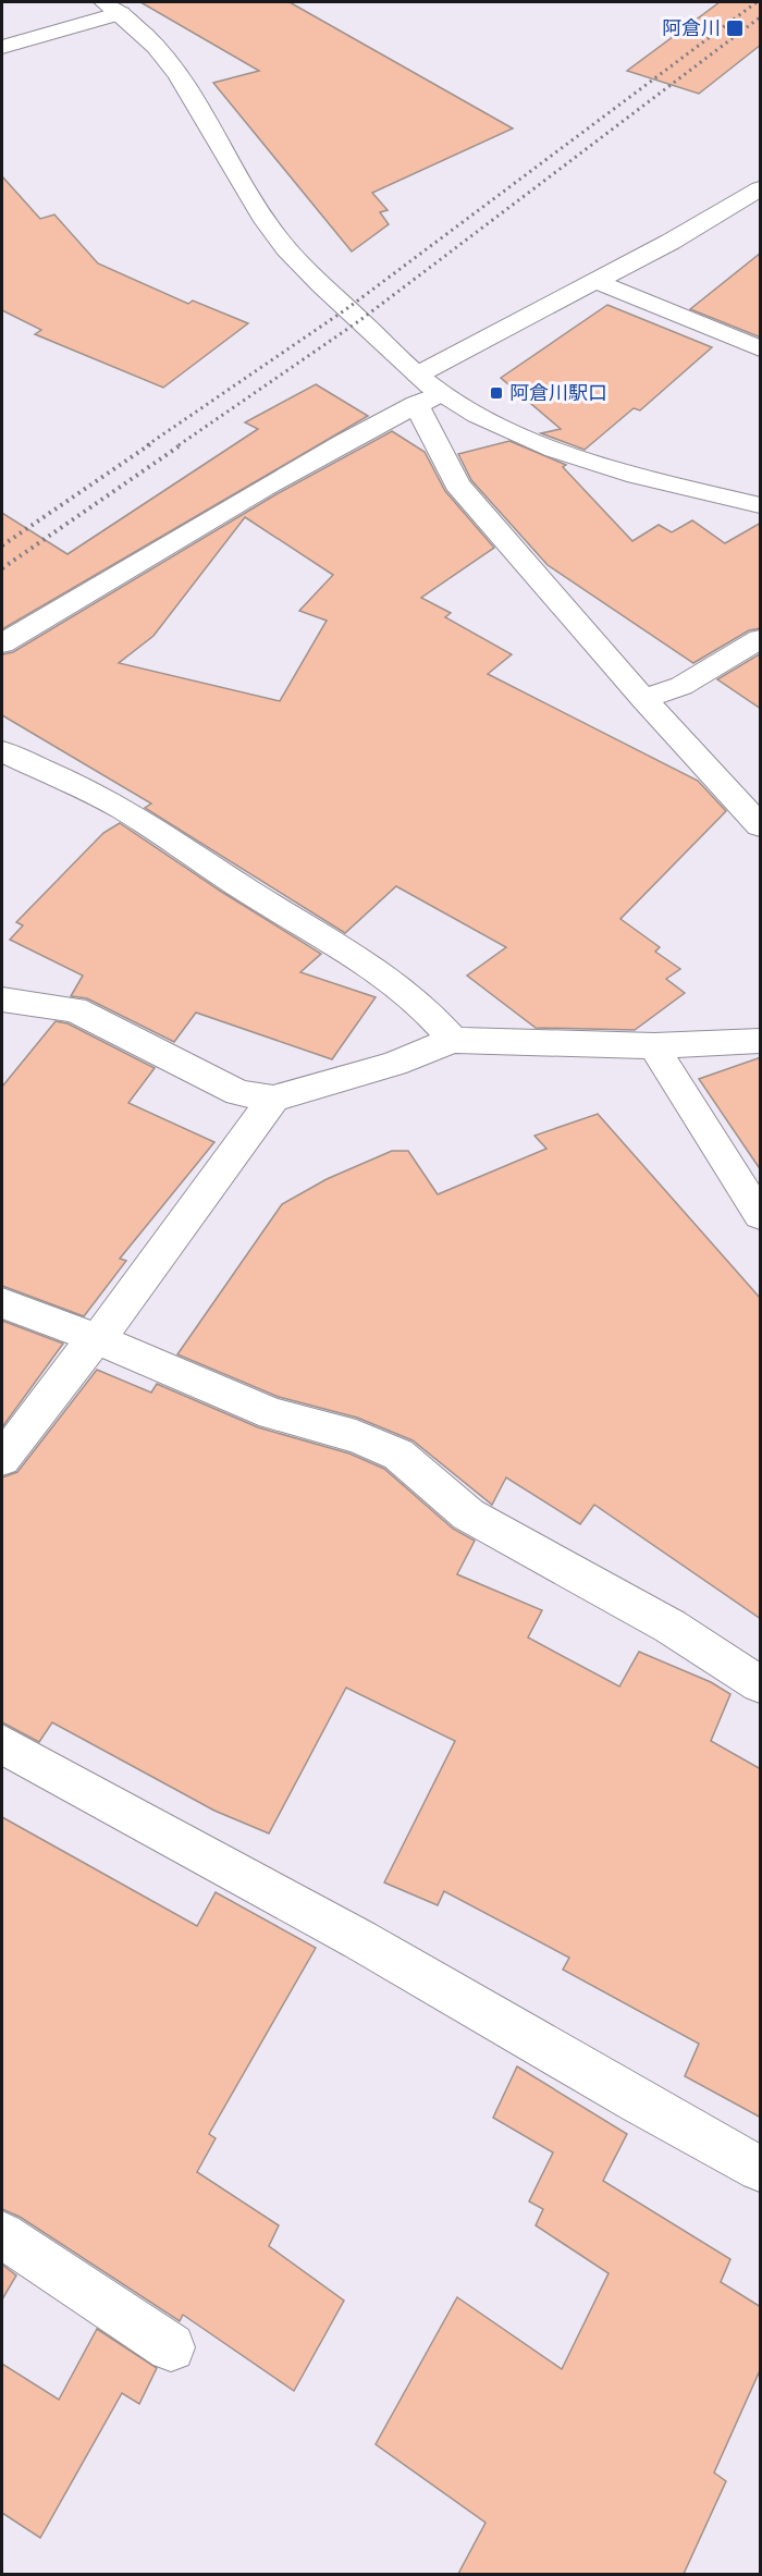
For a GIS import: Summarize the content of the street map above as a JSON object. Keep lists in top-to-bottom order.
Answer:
{
  "places": {
    "transit": ["阿倉川", "阿倉川駅口"]
  }
}
